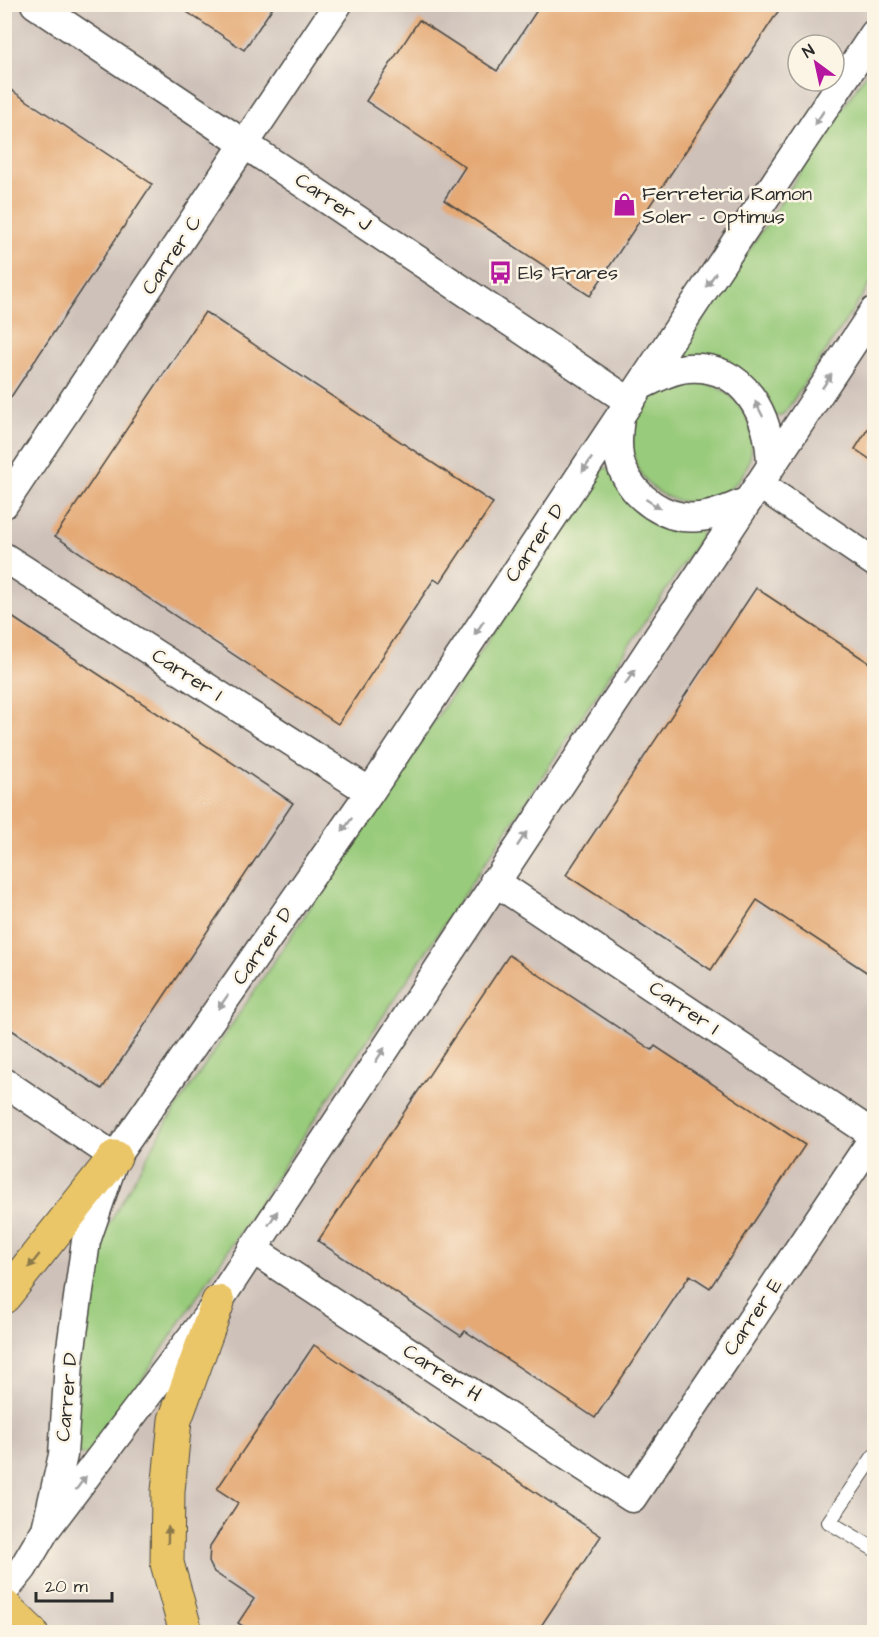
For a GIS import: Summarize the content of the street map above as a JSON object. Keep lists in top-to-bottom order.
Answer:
{
  "streets": {
    "street": [
      "Carrer J",
      "Carrer C",
      "Carrer D",
      "Carrer I",
      "Carrer E",
      "Carrer H"
    ]
  },
  "crossings": [
    ["Carrer J", "Carrer C"],
    ["Carrer J", "Carrer D"],
    ["Carrer D", "Carrer I"],
    ["Carrer D", "Carrer H"],
    ["Carrer I", "Carrer E"],
    ["Carrer E", "Carrer H"]
  ],
  "places": {
    "shop": ["Ferreteria Ramon Soler - Optimus"],
    "bus stop": ["Els Frares"]
  },
  "scale_bar": "20 m",
  "north": "top left"
}
